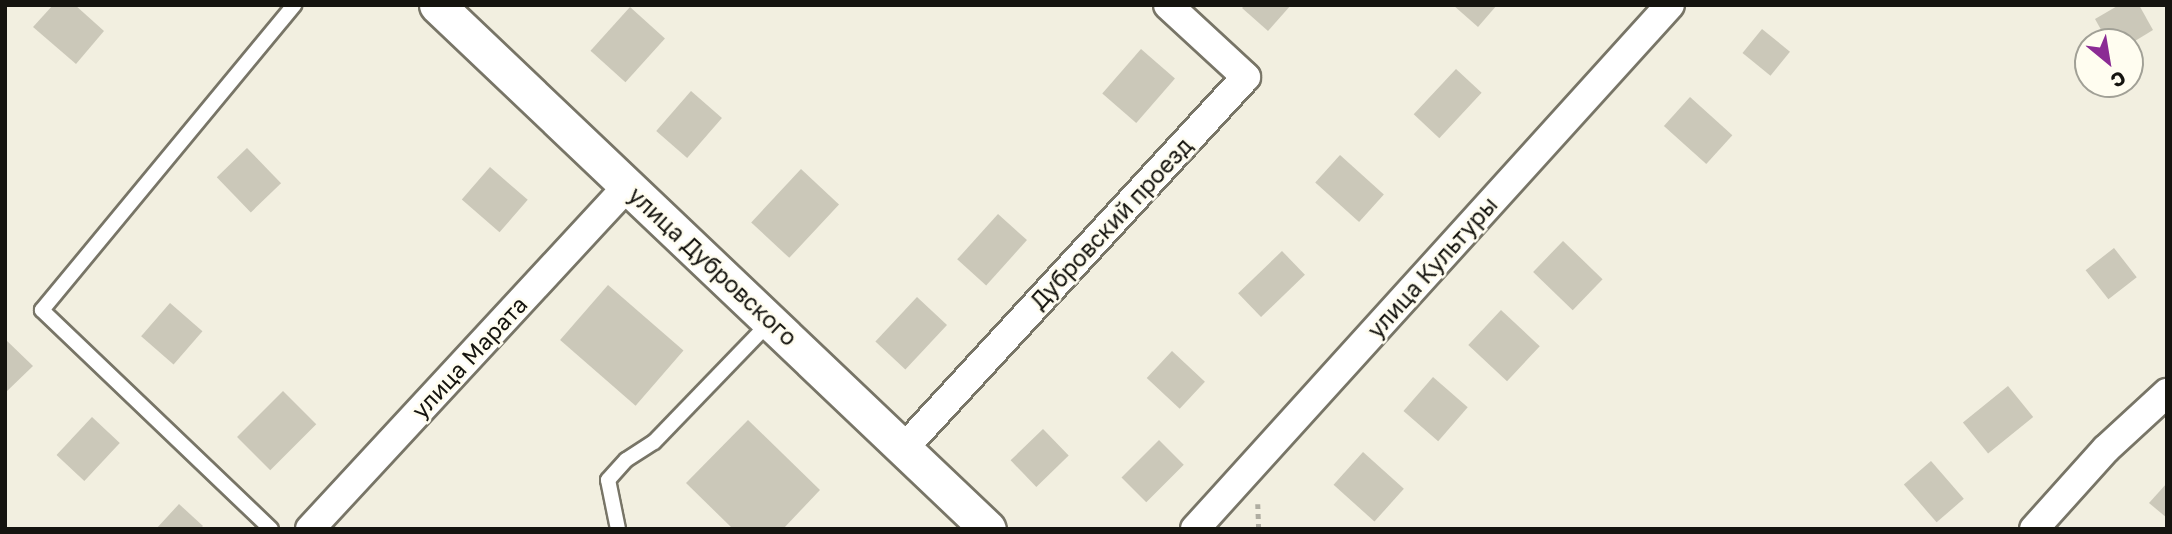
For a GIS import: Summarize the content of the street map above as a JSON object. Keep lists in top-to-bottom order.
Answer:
{
  "streets": {
    "street": [
      "Дубровский проезд",
      "улица Дубровского",
      "улица Культуры",
      "улица Марата"
    ]
  },
  "crossings": [
    ["Дубровский проезд", "улица Дубровского"],
    ["улица Дубровского", "улица Марата"]
  ],
  "north": "bottom right"
}
